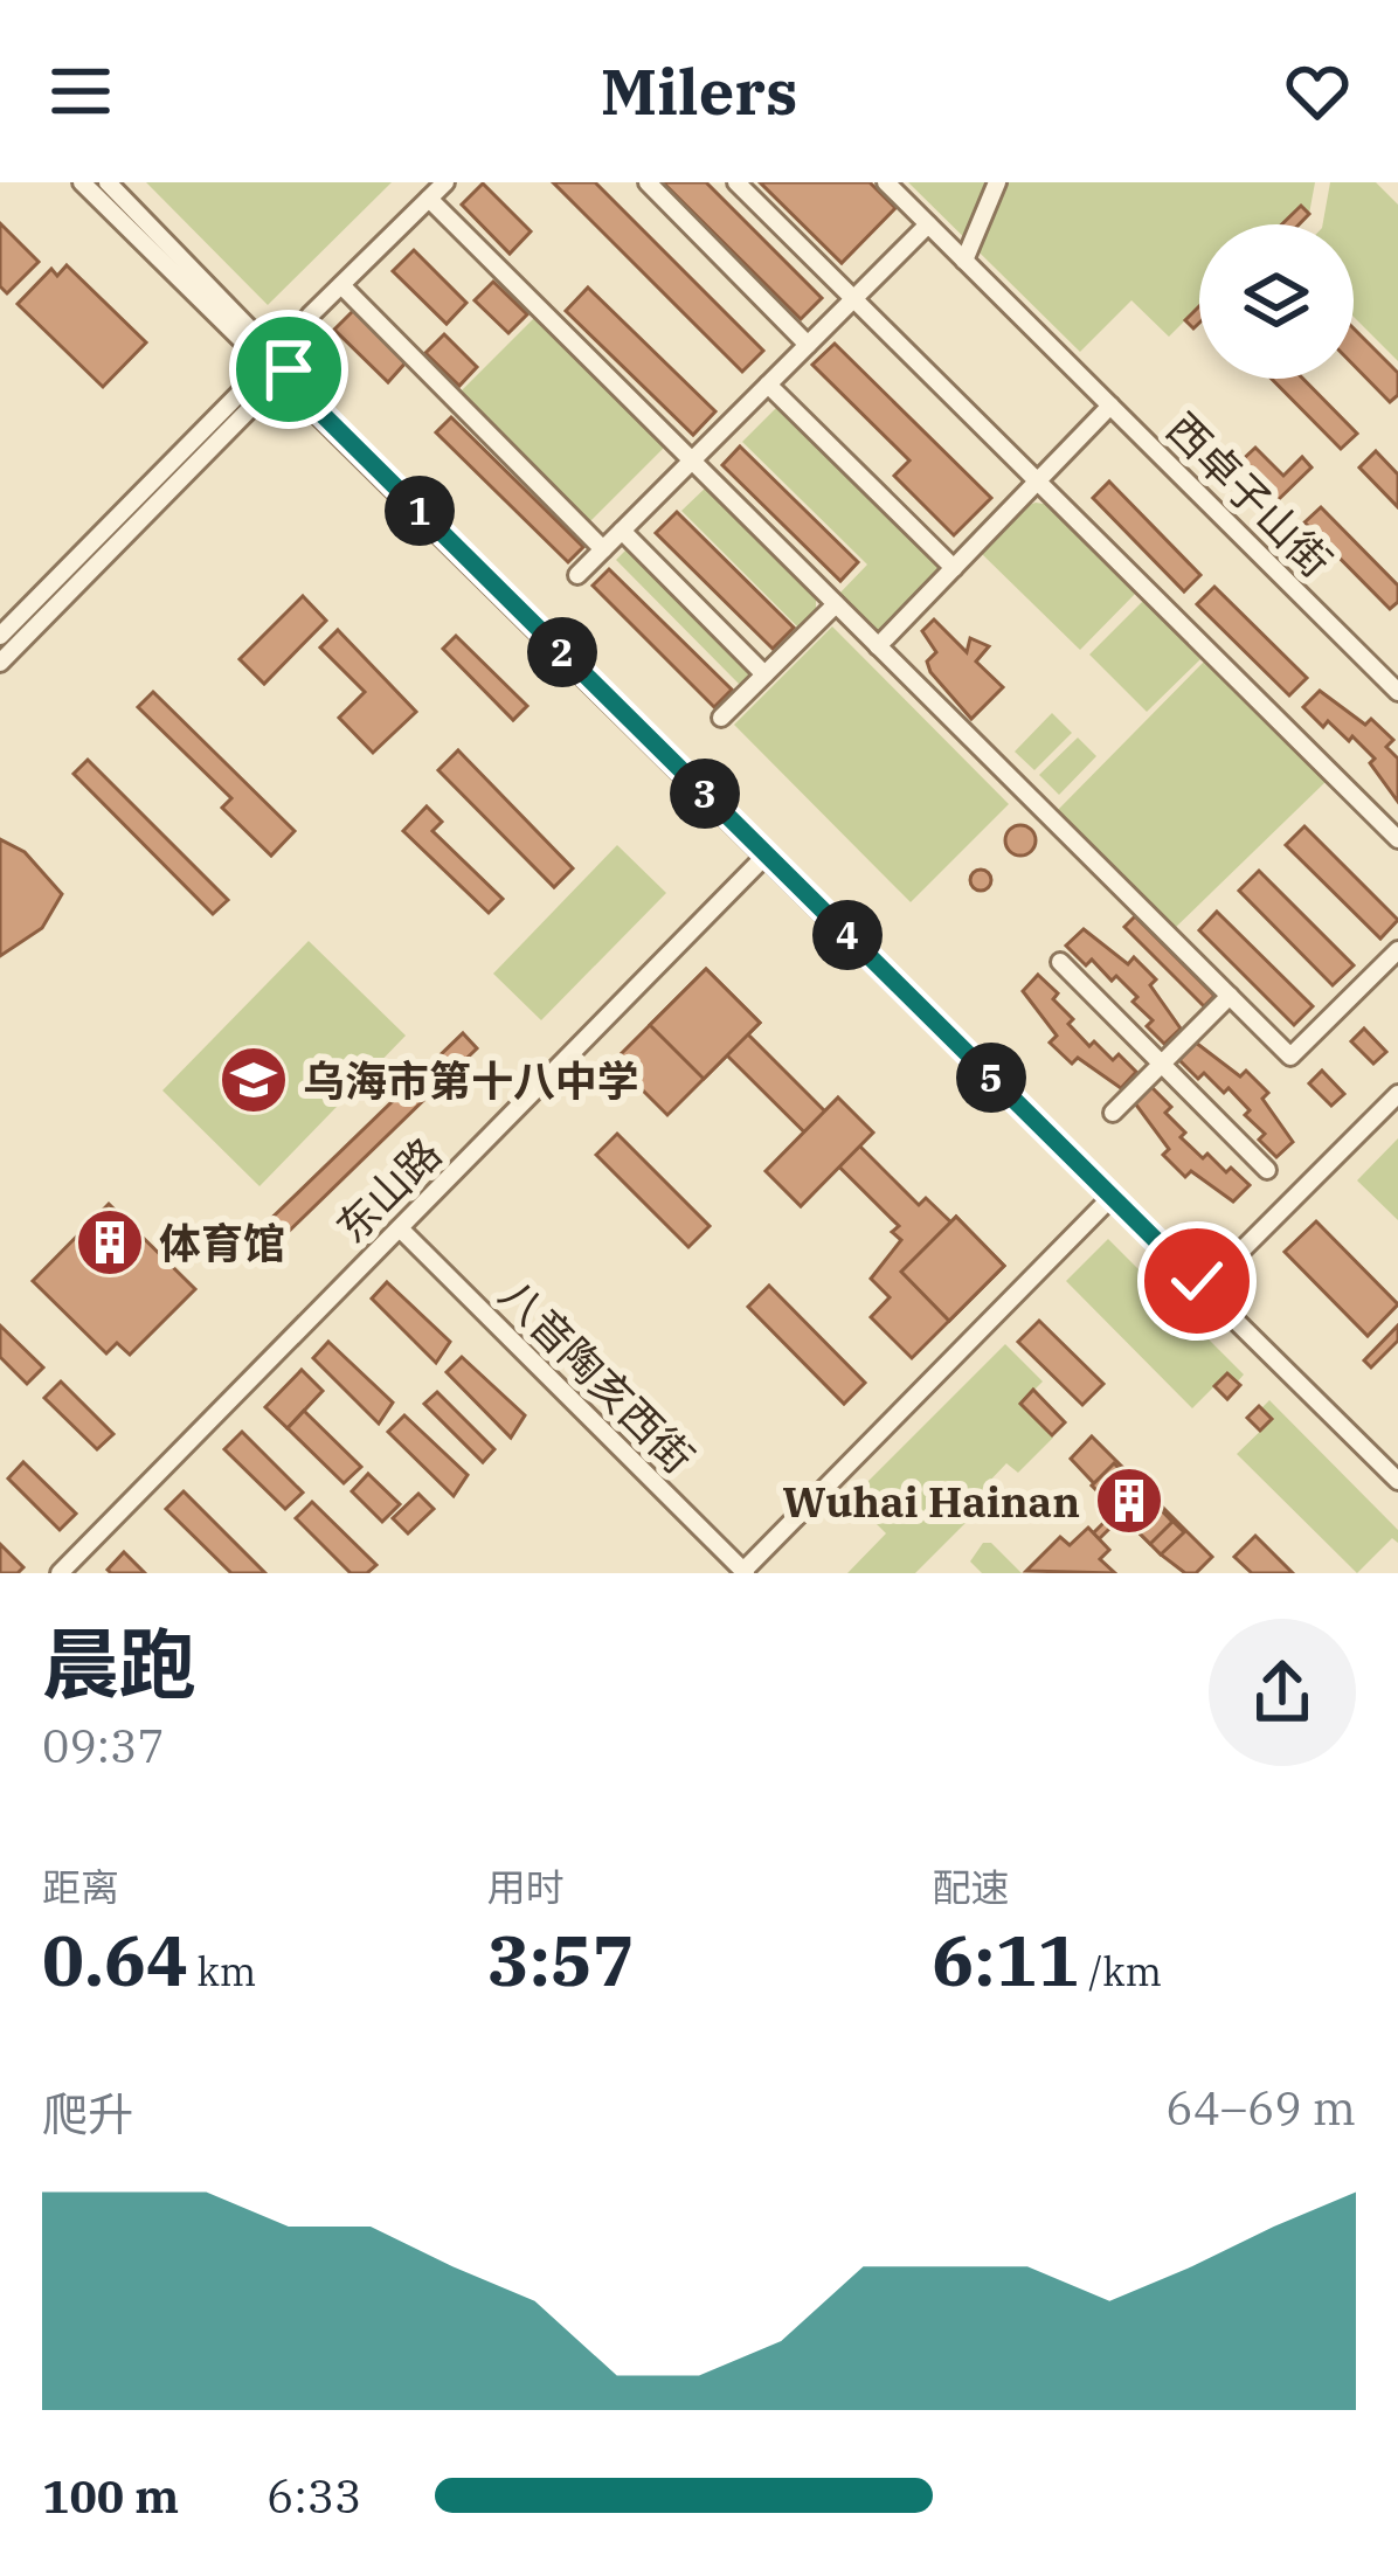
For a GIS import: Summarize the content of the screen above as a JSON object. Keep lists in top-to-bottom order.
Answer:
{
  "streets": {
    "street": ["西卓子山街", "东山路", "八音陶亥西街"]
  },
  "crossings": [
    ["东山路", "八音陶亥西街"]
  ],
  "places": {
    "school or university": ["乌海市第十八中学"],
    "building": ["体育馆", "Wuhai Hainan"]
  },
  "page": {
    "header": "Milers",
    "pins": [
      "1",
      "2",
      "3",
      "4",
      "5"
    ],
    "heading": ["晨跑", "09:37"],
    "stats": [
      ["距离", "0.64 km"],
      ["用时", "3:57"],
      ["配速", "6:11 /km"]
    ],
    "chart": ["爬升", "64–69 m"],
    "list": [
      {
        "name": "100 m",
        "note": "6:33"
      }
    ]
  }
}
